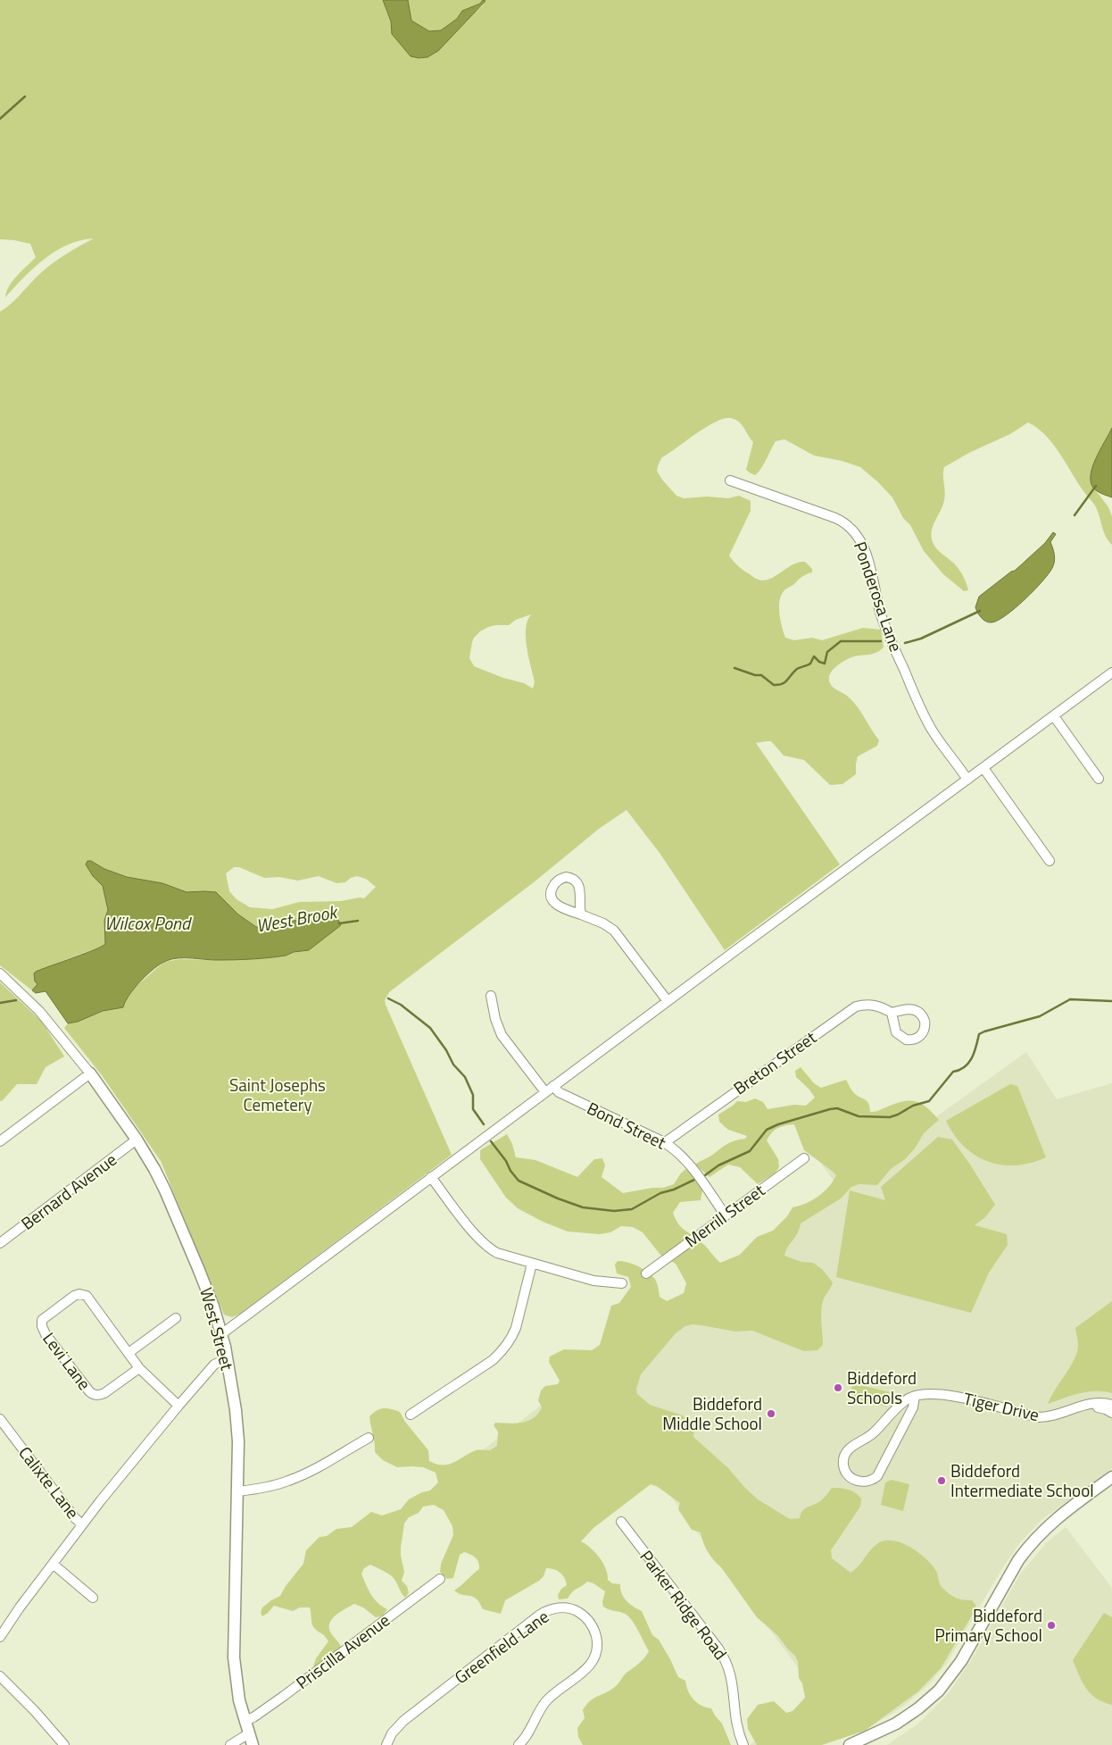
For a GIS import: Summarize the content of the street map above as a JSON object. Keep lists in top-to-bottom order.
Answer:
{
  "streets": {
    "street": [
      "Ponderosa Lane",
      "Breton Street",
      "Bond Street",
      "Bernard Avenue",
      "Merrill Street",
      "West Street",
      "Levi Lane",
      "Tiger Drive",
      "Calixte Lane",
      "Parker Ridge Road",
      "Greenfield Lane",
      "Priscilla Avenue"
    ]
  },
  "crossings": [
    ["Breton Street", "Bond Street"],
    ["Bond Street", "Merrill Street"],
    ["Bernard Avenue", "West Street"],
    ["West Street", "Priscilla Avenue"]
  ],
  "water": ["West Brook", "Wilcox Pond"],
  "parks": ["Saint Josephs Cemetery"],
  "places": [
    "Biddeford Schools",
    "Biddeford Middle School",
    "Biddeford Intermediate School",
    "Biddeford Primary School"
  ]
}
